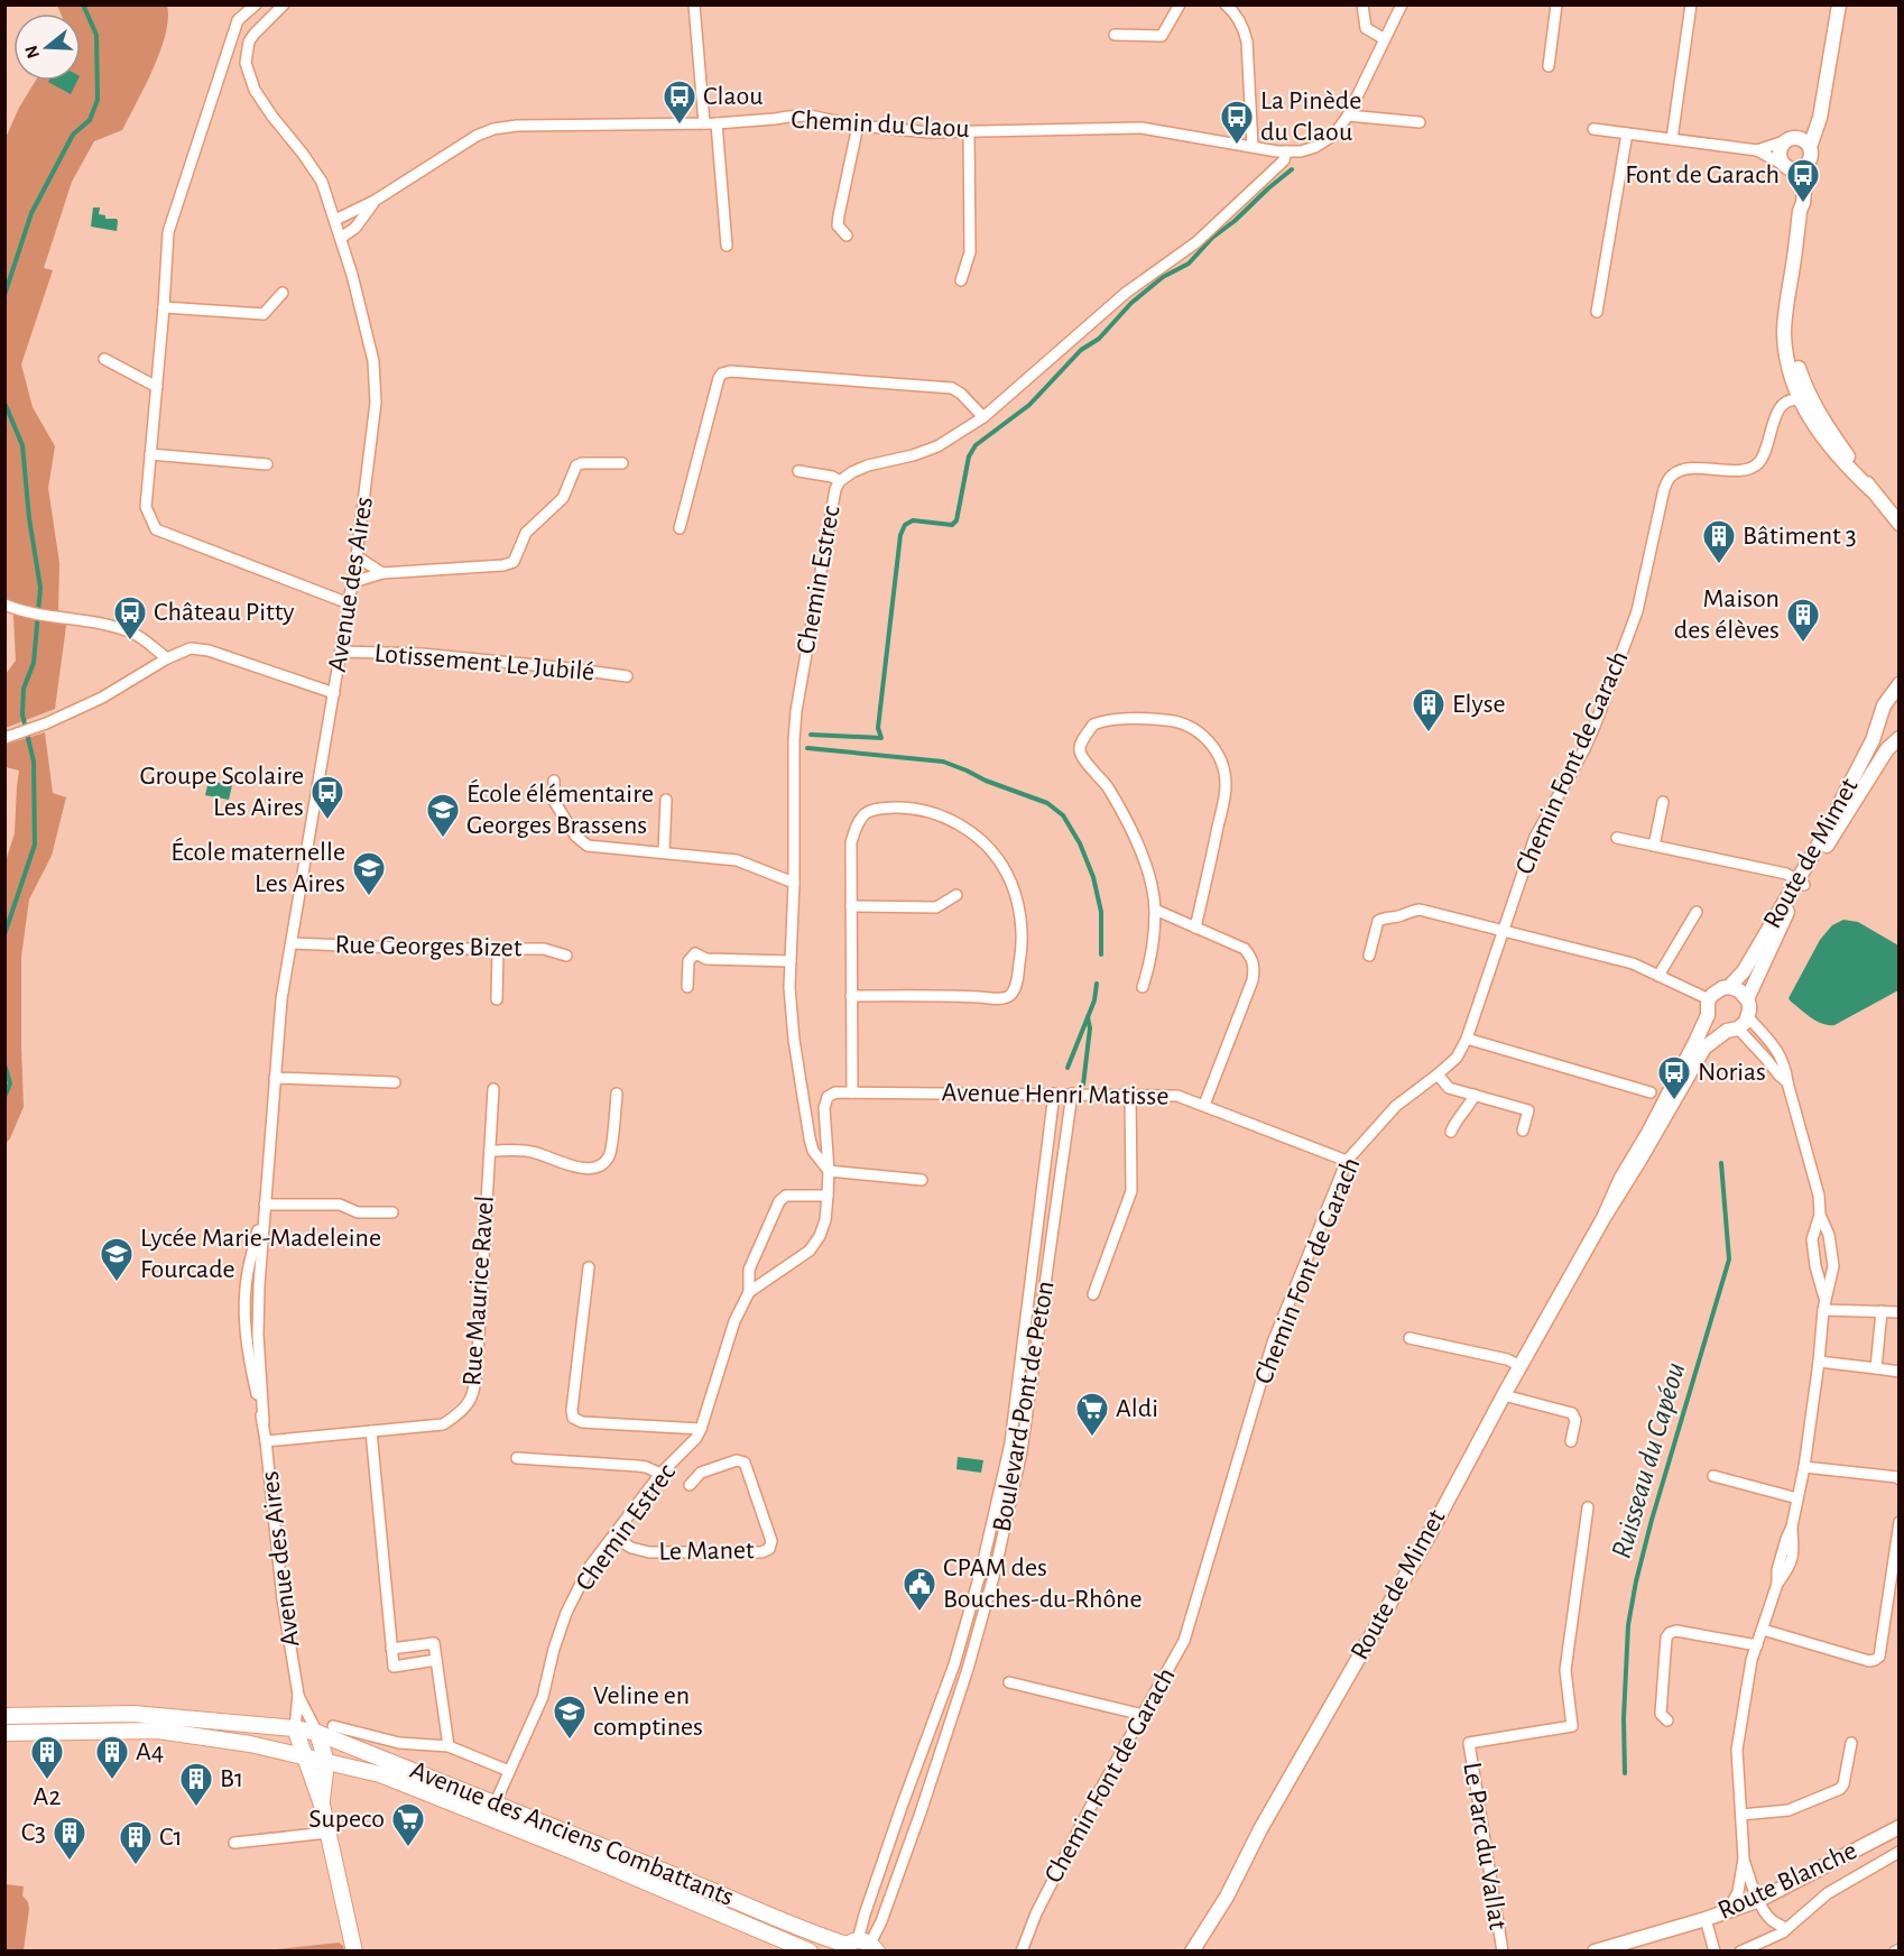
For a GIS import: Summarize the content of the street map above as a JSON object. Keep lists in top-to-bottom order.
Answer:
{
  "streets": {
    "main road": ["Avenue des Anciens Combattants"],
    "street": [
      "Chemin du Claou",
      "Chemin Estrec",
      "Avenue des Aires",
      "Lotissement Le Jubilé",
      "Chemin Font de Garach",
      "Route de Mimet",
      "Rue Georges Bizet",
      "Avenue Henri Matisse",
      "Rue Maurice Ravel",
      "Boulevard Pont de Peton",
      "Le Manet",
      "Le Parc du Vallat",
      "Route Blanche"
    ]
  },
  "crossings": [
    ["Chemin du Claou", "Chemin Estrec"],
    ["Chemin du Claou", "Avenue des Aires"],
    ["Chemin Estrec", "Avenue Henri Matisse"],
    ["Chemin Estrec", "Le Manet"],
    ["Chemin Estrec", "Avenue des Anciens Combattants"],
    ["Avenue des Aires", "Lotissement Le Jubilé"],
    ["Avenue des Aires", "Rue Georges Bizet"],
    ["Avenue des Aires", "Rue Maurice Ravel"],
    ["Avenue des Aires", "Avenue des Anciens Combattants"],
    ["Chemin Font de Garach", "Avenue Henri Matisse"],
    ["Avenue Henri Matisse", "Boulevard Pont de Peton"],
    ["Boulevard Pont de Peton", "Avenue des Anciens Combattants"]
  ],
  "water": ["Ruisseau du Capéou"],
  "places": {
    "bus stop": [
      "Claou",
      "La Pinède du Claou",
      "Font de Garach",
      "Château Pitty",
      "Groupe Scolaire Les Aires",
      "Norias"
    ],
    "building": [
      "Bâtiment 3",
      "Maison des élèves",
      "Elyse",
      "A2",
      "A4",
      "B1",
      "C3",
      "C1"
    ],
    "school or university": [
      "École élémentaire Georges Brassens",
      "École maternelle Les Aires",
      "Lycée Marie-Madeleine Fourcade",
      "Veline en comptines"
    ],
    "supermarket": ["Aldi", "Supeco"],
    "public building": ["CPAM des Bouches-du-Rhône"]
  },
  "north": "left"
}
